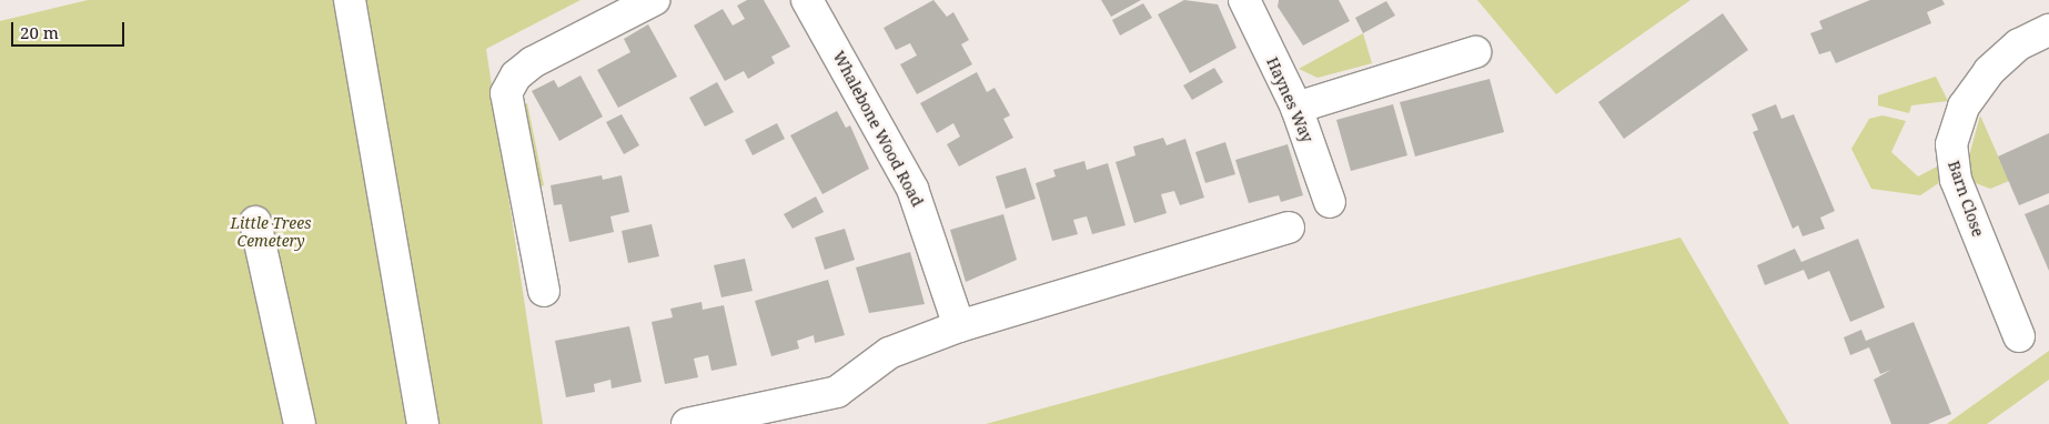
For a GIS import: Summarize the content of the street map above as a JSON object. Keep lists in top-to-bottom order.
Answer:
{
  "streets": {
    "street": ["Haynes Way", "Whalebone Wood Road", "Barn Close"]
  },
  "parks": ["Little Trees Cemetery"],
  "scale_bar": "20 m"
}
